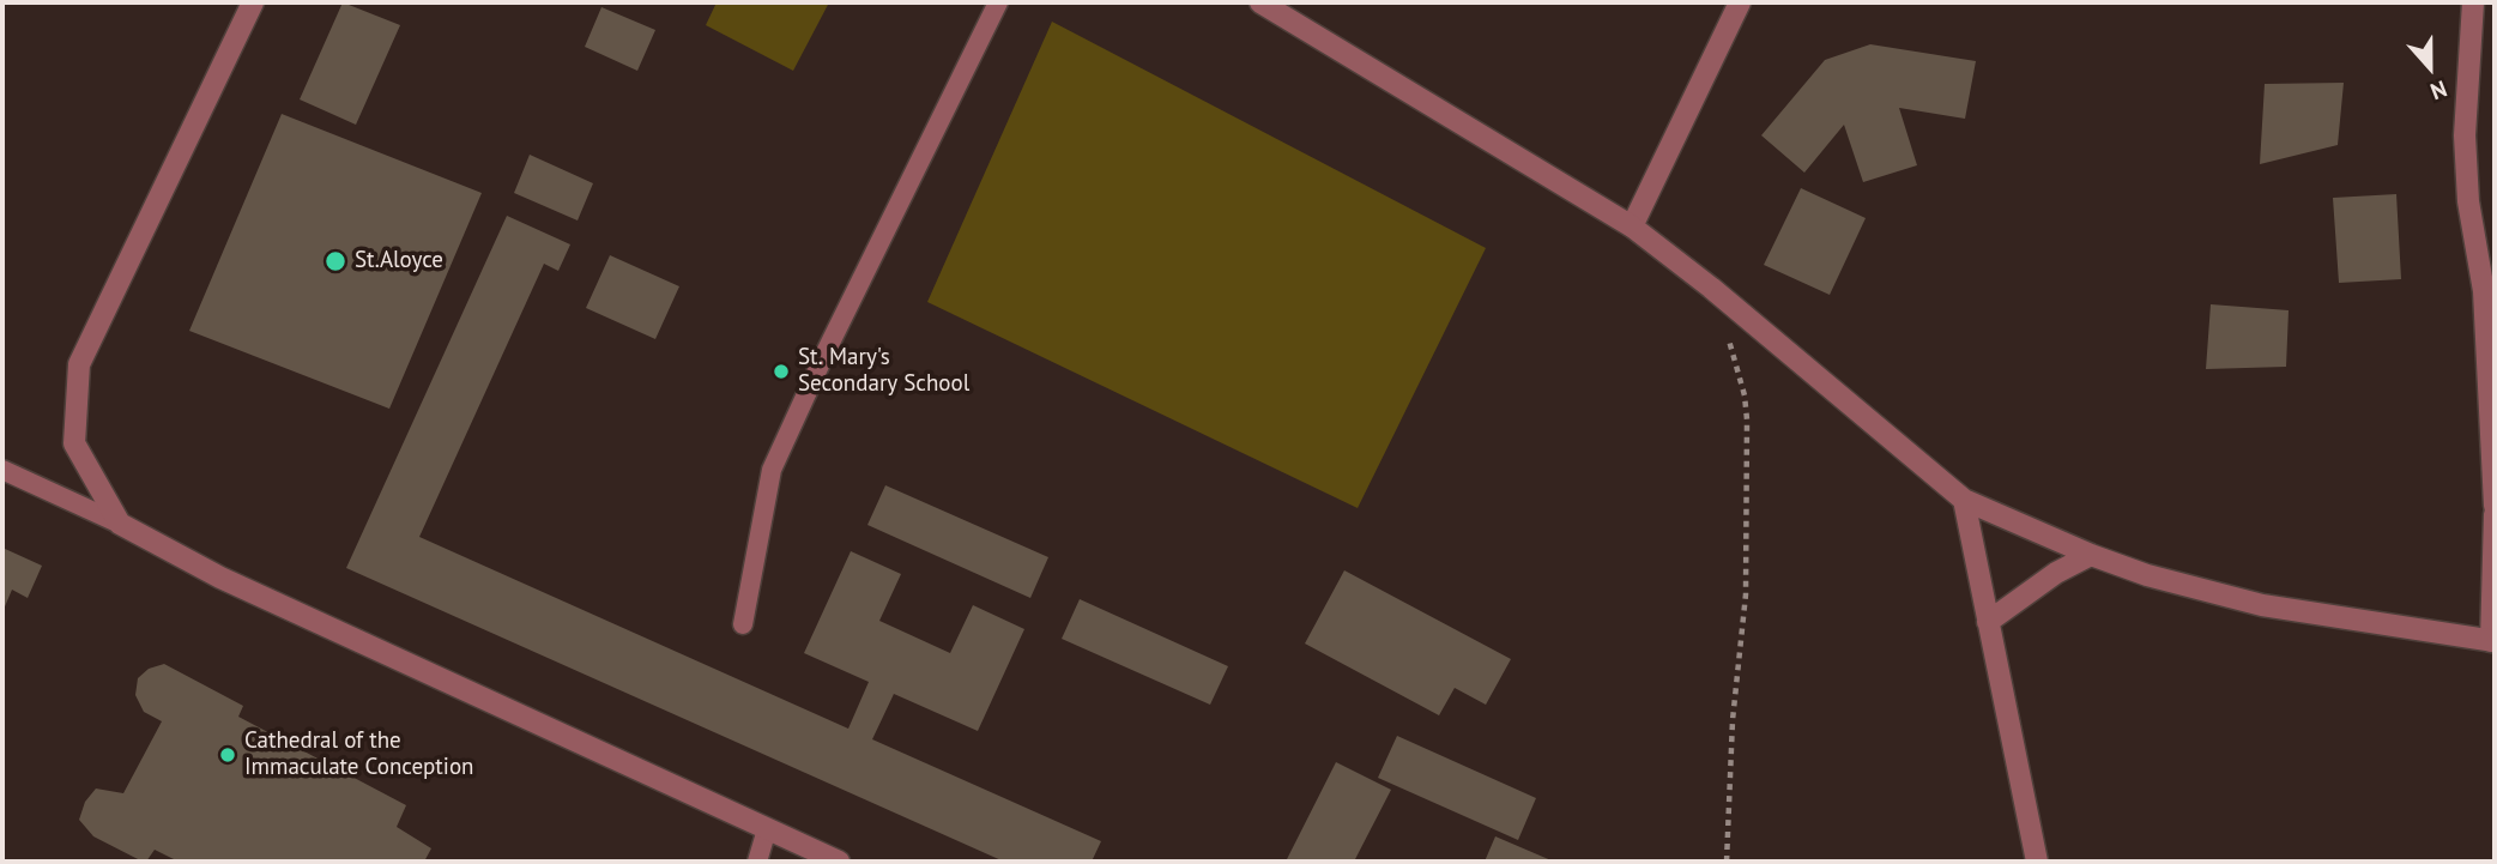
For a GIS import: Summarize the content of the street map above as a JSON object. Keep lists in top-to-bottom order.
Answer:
{
  "places": ["St.Aloyce", "St. Mary's Secondary School", "Cathedral of the Immaculate Conception"],
  "north": "bottom"
}
